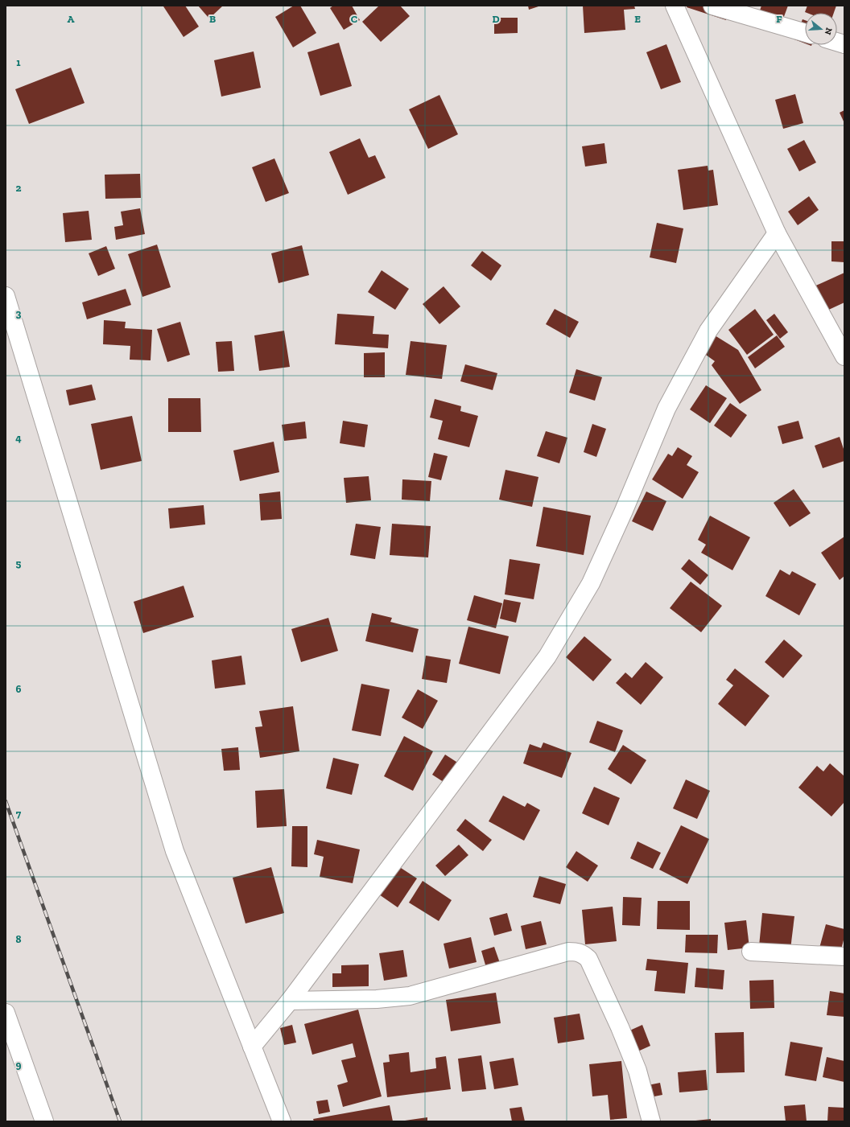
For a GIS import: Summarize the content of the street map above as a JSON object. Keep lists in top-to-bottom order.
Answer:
{
  "north": "right",
  "grid": {
    "columns": [
      "A",
      "B",
      "C",
      "D",
      "E",
      "F"
    ],
    "rows": [
      "1",
      "2",
      "3",
      "4",
      "5",
      "6",
      "7",
      "8",
      "9"
    ]
  }
}
